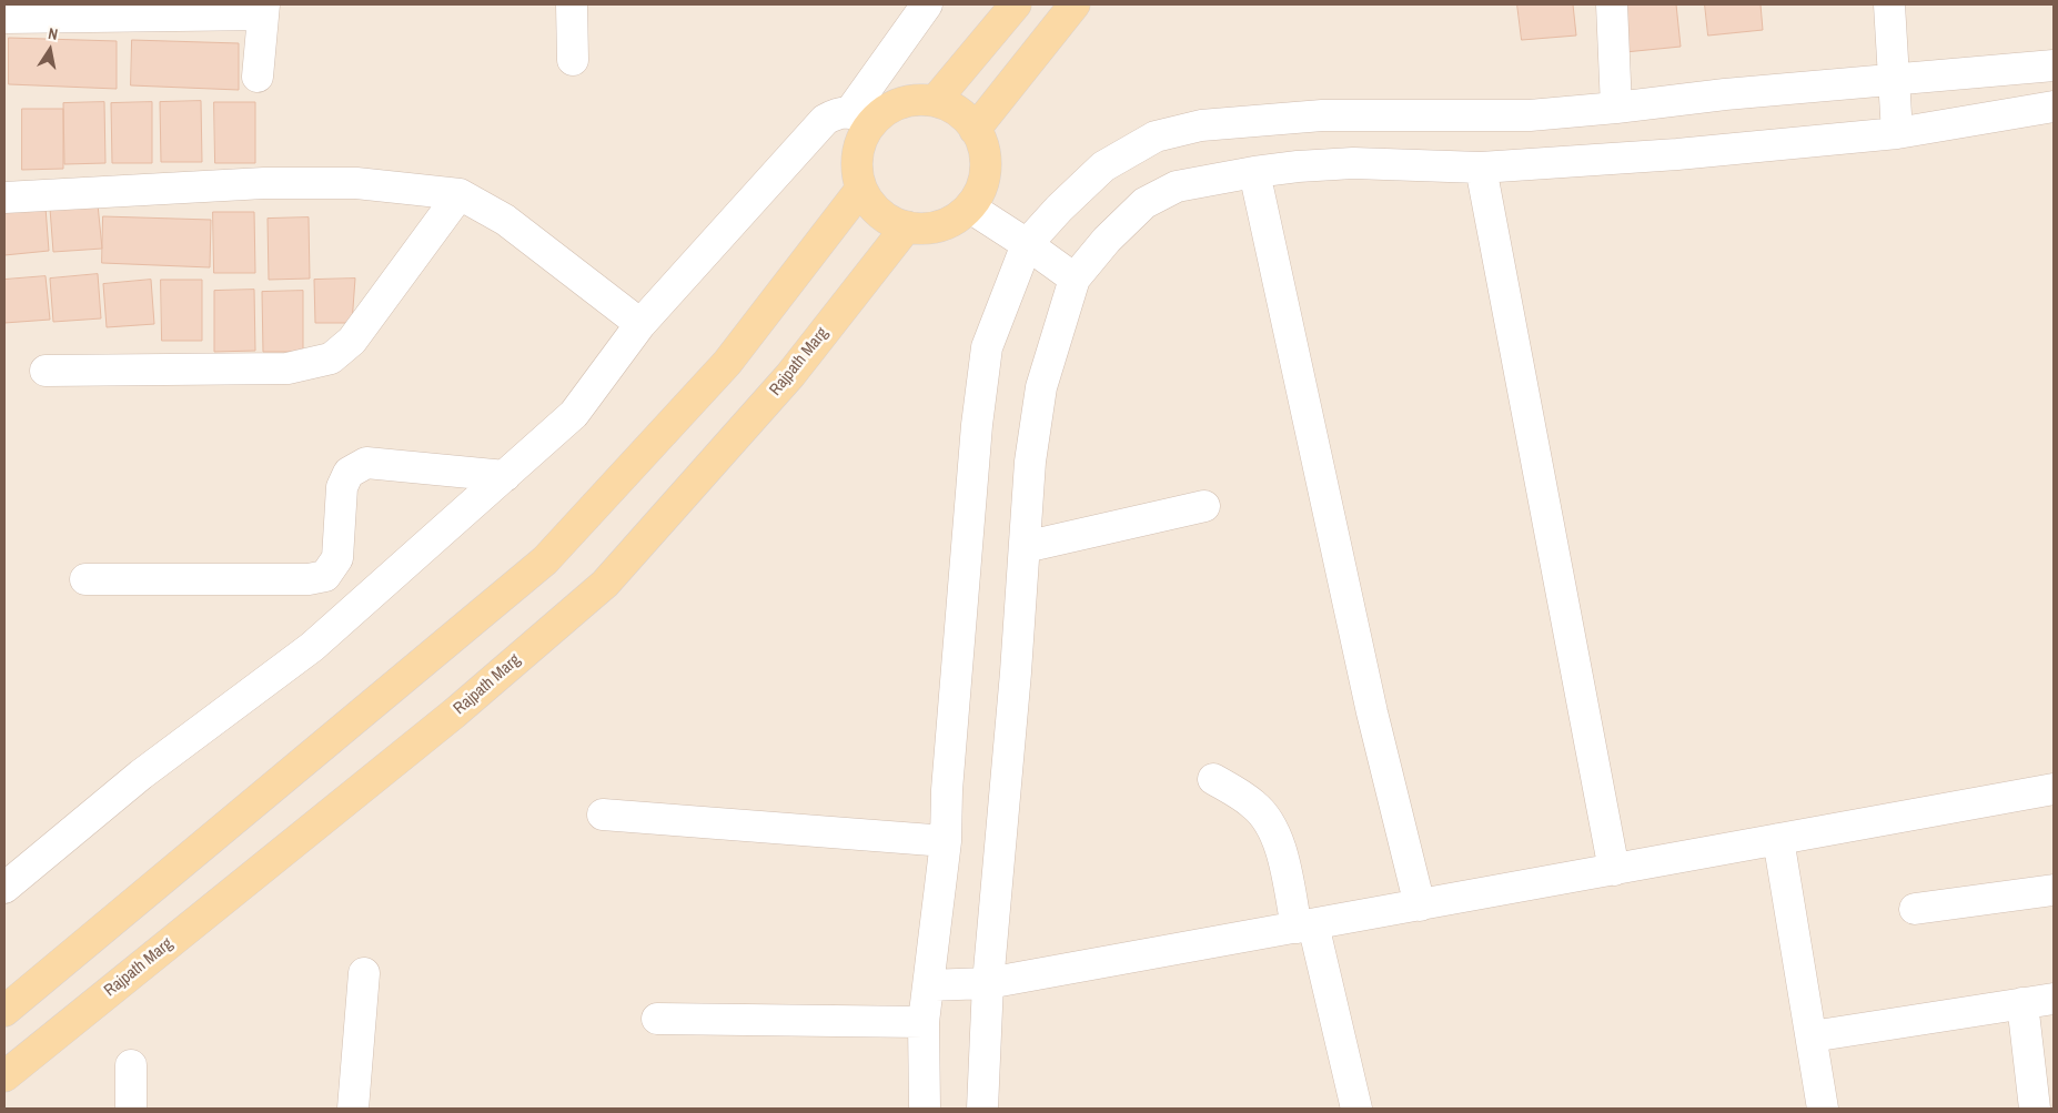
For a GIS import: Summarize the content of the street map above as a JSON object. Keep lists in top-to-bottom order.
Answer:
{
  "streets": {
    "main road": ["Rajpath Marg"]
  },
  "north": "top"
}
